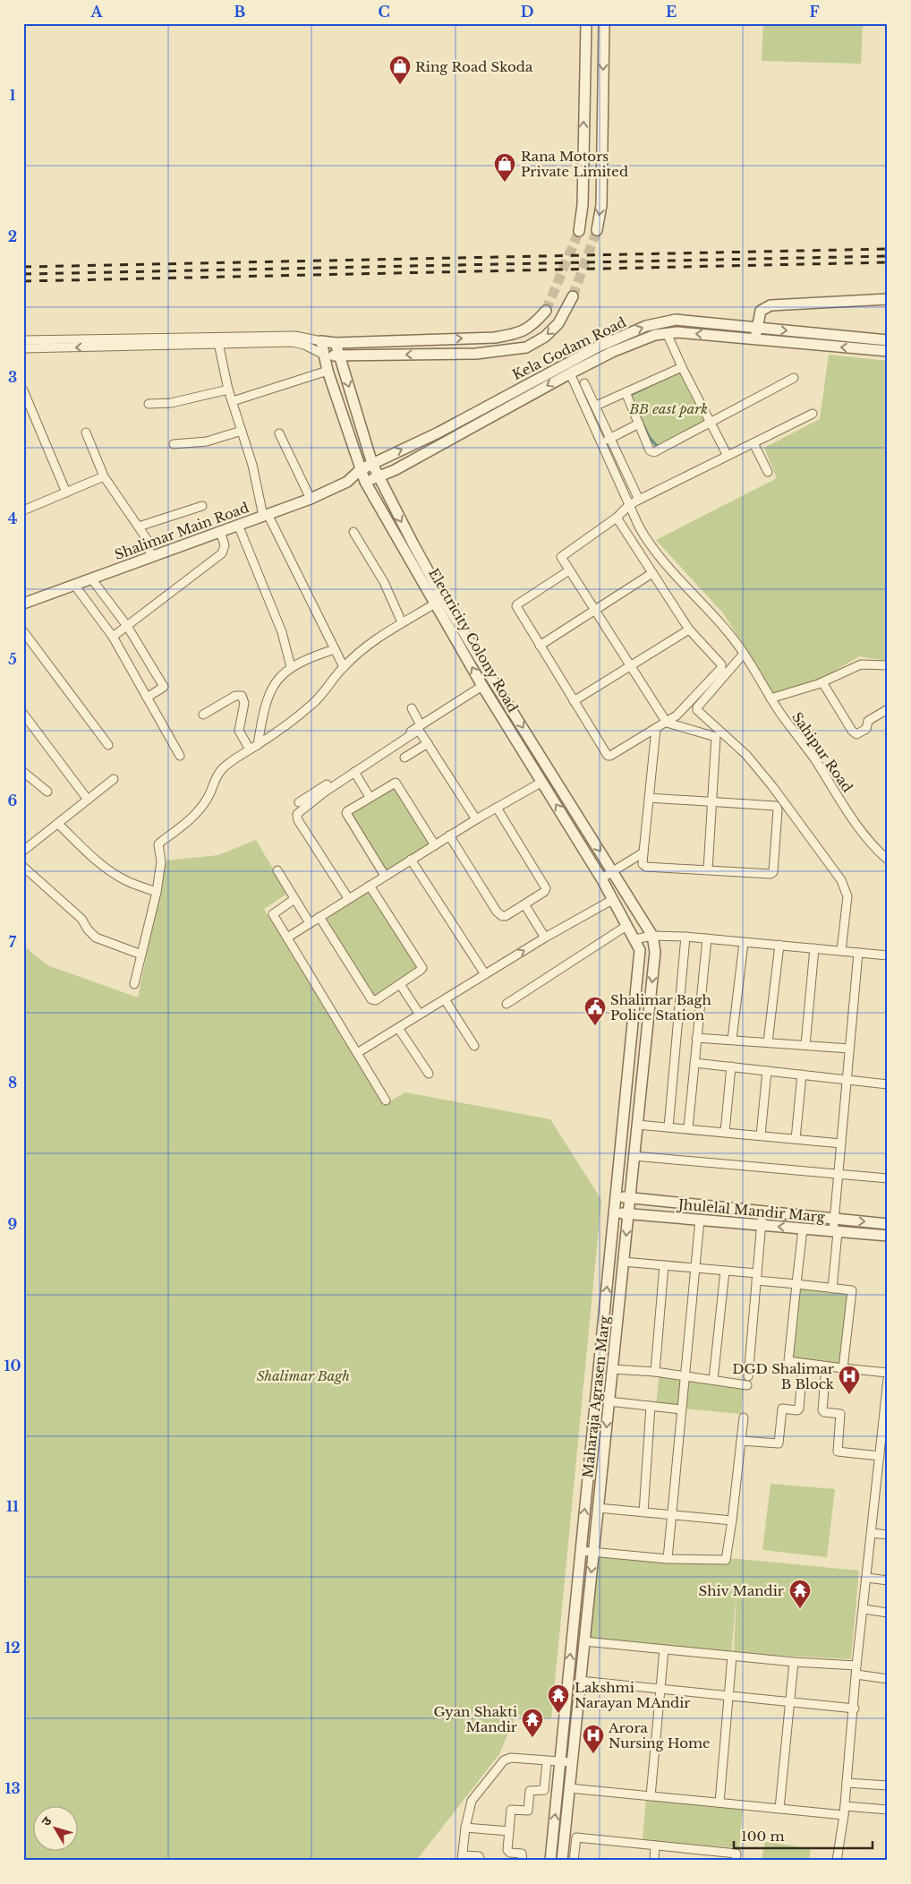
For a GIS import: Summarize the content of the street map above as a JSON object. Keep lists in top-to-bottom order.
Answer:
{
  "streets": {
    "street": [
      "Kela Godam Road",
      "Shalimar Main Road",
      "Electricity Colony Road",
      "Sahipur Road",
      "Jhulelal Mandir Marg",
      "Maharaja Agrasen Marg"
    ]
  },
  "crossings": [
    ["Kela Godam Road", "Shalimar Main Road"],
    ["Kela Godam Road", "Electricity Colony Road"],
    ["Kela Godam Road", "Sahipur Road"],
    ["Shalimar Main Road", "Electricity Colony Road"],
    ["Electricity Colony Road", "Maharaja Agrasen Marg"],
    ["Jhulelal Mandir Marg", "Maharaja Agrasen Marg"]
  ],
  "parks": ["BB east park", "Shalimar Bagh"],
  "places": {
    "shop": ["Ring Road Skoda", "Rana Motors Private Limited"],
    "public building": ["Shalimar Bagh Police Station"],
    "hospital": ["DGD Shalimar B Block", "Arora Nursing Home"],
    "temple": ["Shiv Mandir", "Lakshmi Narayan MAndir", "Gyan Shakti Mandir"]
  },
  "scale_bar": "100 m",
  "north": "top left",
  "grid": {
    "columns": [
      "A",
      "B",
      "C",
      "D",
      "E",
      "F"
    ],
    "rows": [
      "1",
      "2",
      "3",
      "4",
      "5",
      "6",
      "7",
      "8",
      "9",
      "10",
      "11",
      "12",
      "13"
    ]
  }
}
